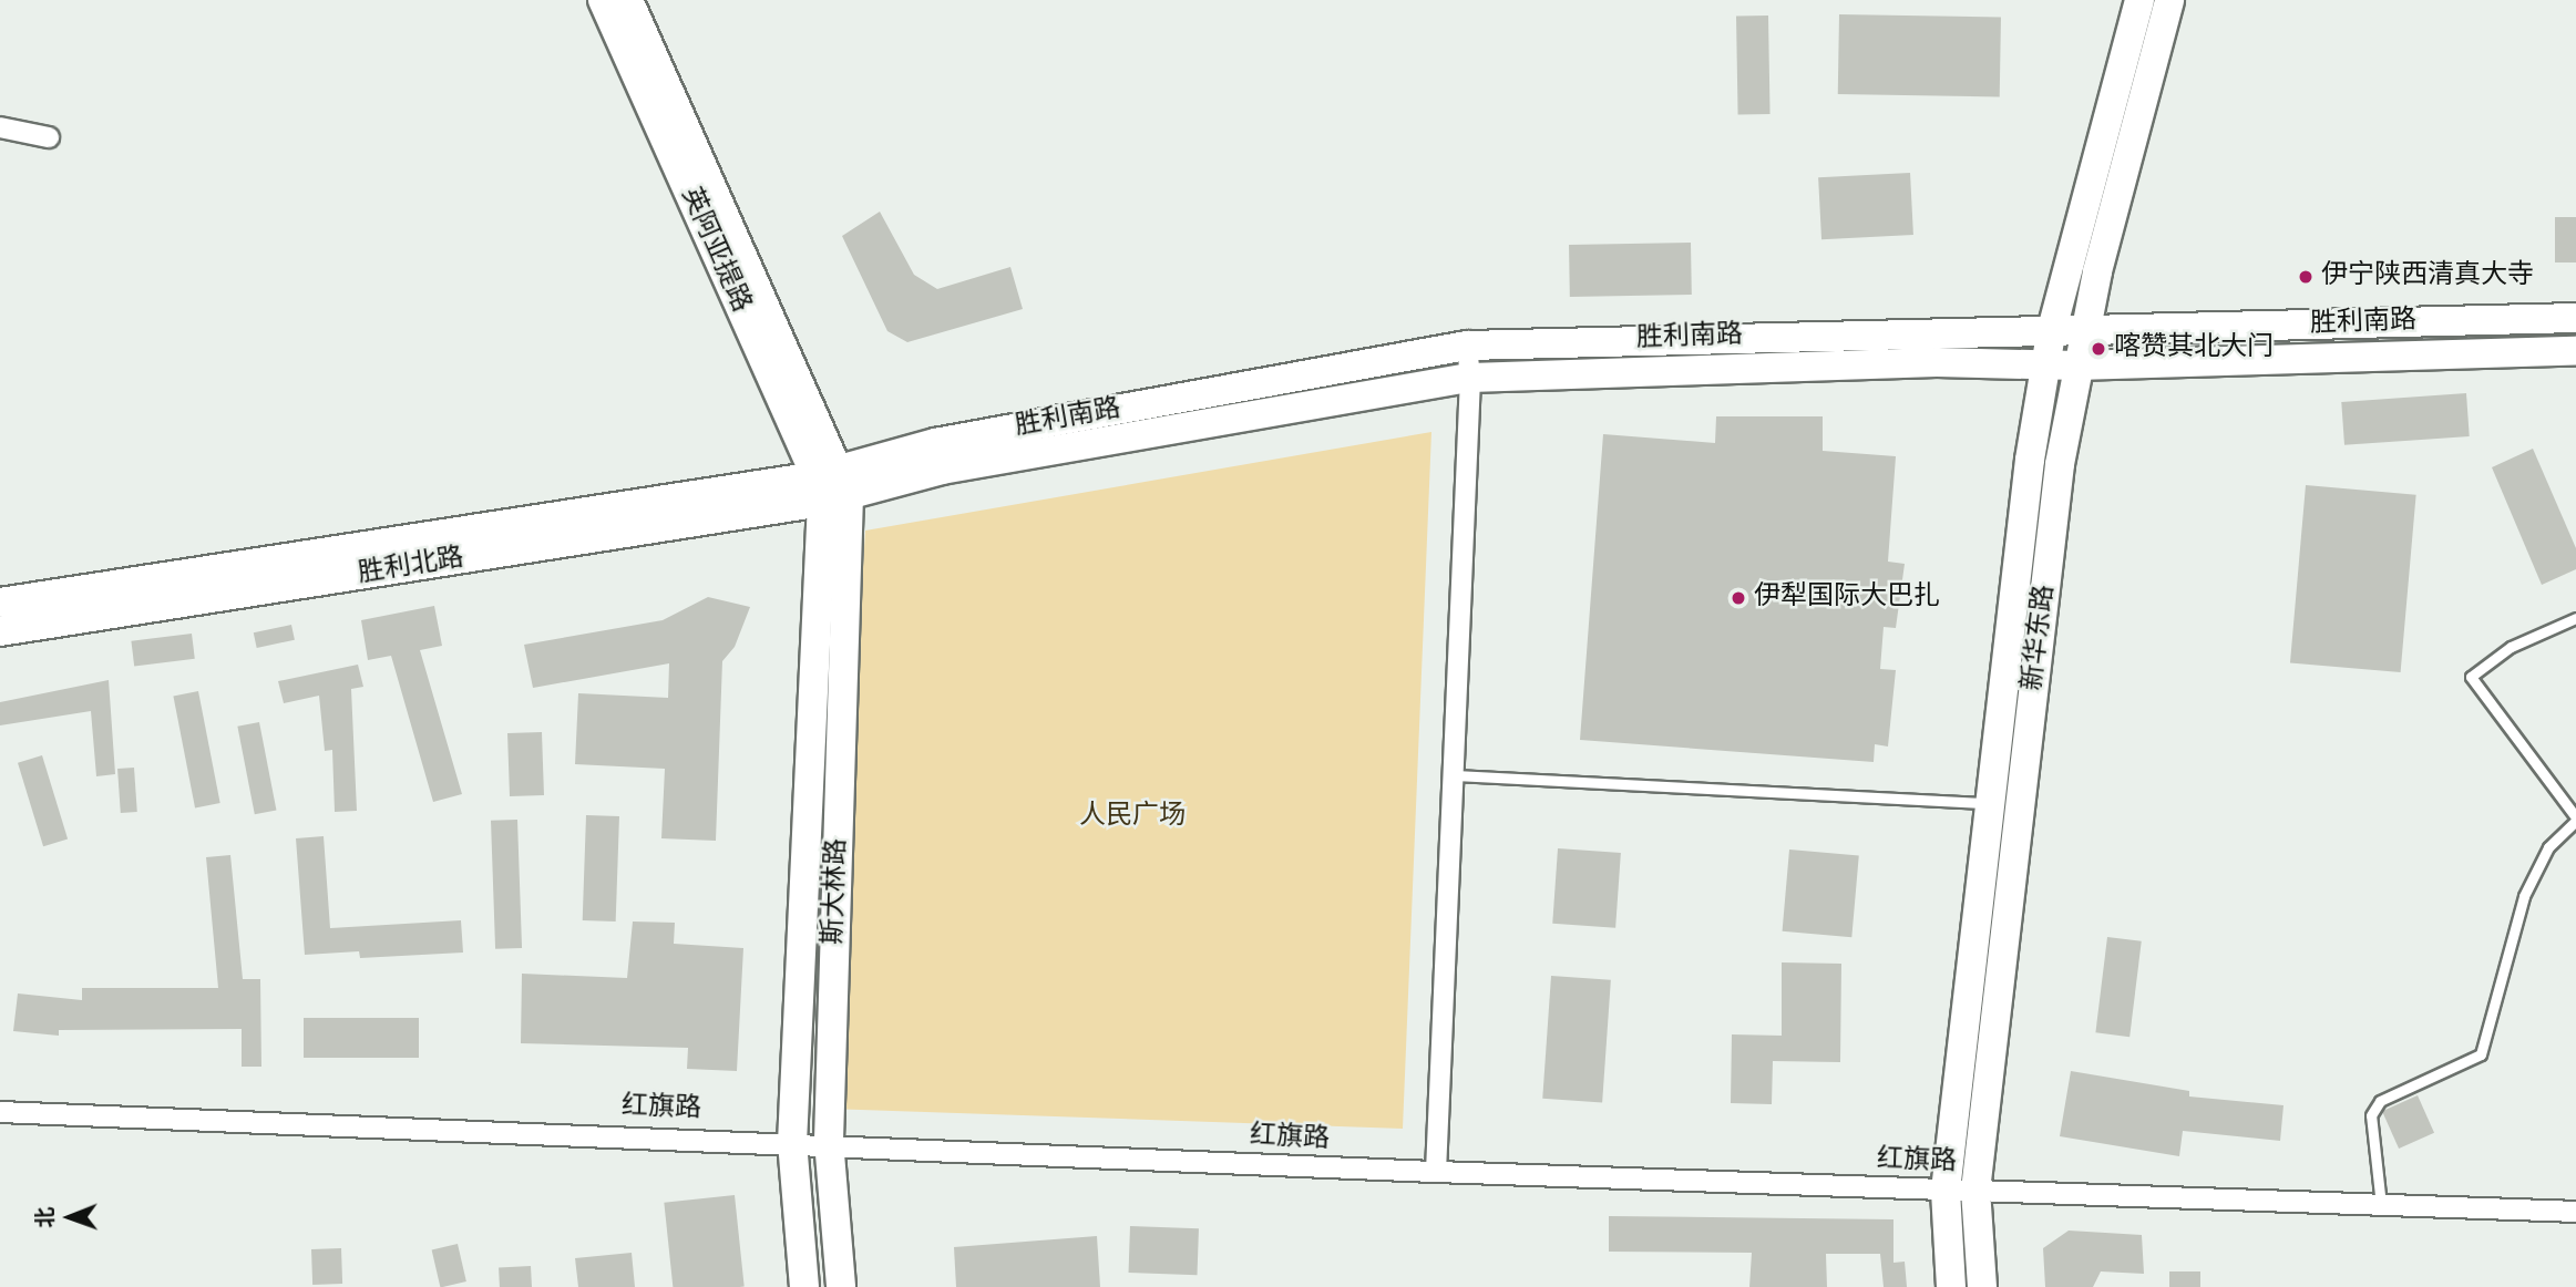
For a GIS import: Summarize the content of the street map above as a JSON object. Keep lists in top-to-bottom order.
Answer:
{
  "streets": {
    "main road": [
      "英阿亚提路",
      "胜利南路",
      "胜利北路",
      "新华东路",
      "斯大林路"
    ],
    "street": ["红旗路"]
  },
  "crossings": [
    ["英阿亚提路", "胜利南路"],
    ["英阿亚提路", "胜利北路"],
    ["英阿亚提路", "斯大林路"],
    ["胜利南路", "胜利北路"],
    ["胜利南路", "新华东路"],
    ["胜利南路", "斯大林路"],
    ["胜利北路", "斯大林路"],
    ["新华东路", "红旗路"],
    ["斯大林路", "红旗路"]
  ],
  "parks": ["人民广场"],
  "places": ["伊宁陕西清真大寺", "喀赞其北大门", "伊犁国际大巴扎"],
  "north": "left"
}
